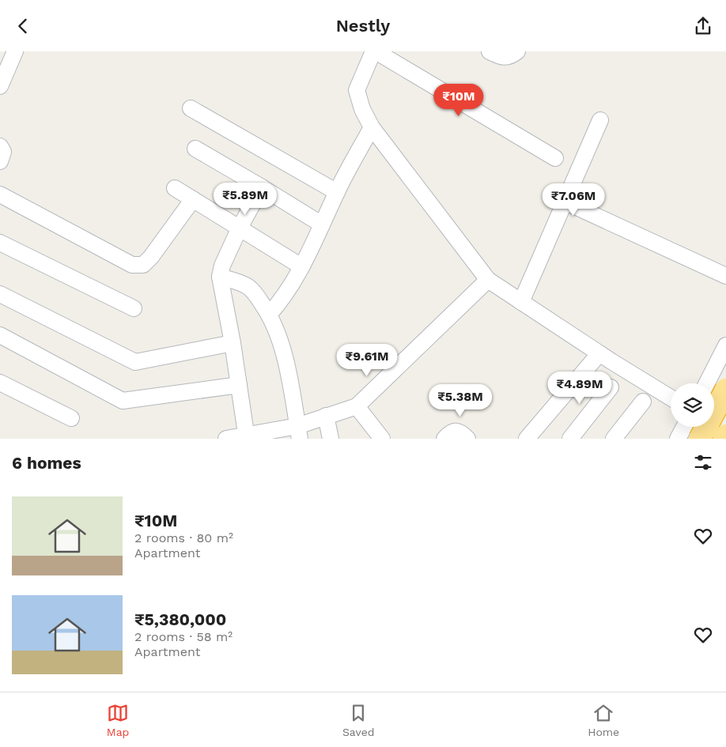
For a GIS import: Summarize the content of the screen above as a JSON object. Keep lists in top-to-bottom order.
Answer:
{
  "page": {
    "header": "Nestly",
    "price": [
      "₹10M",
      "₹5.89M",
      "₹7.06M",
      "₹9.61M",
      "₹4.89M",
      "₹5.38M"
    ],
    "heading": "6 homes",
    "list": [
      {
        "name": "₹10M",
        "note": "2 rooms · 80 m² · Apartment"
      },
      {
        "name": "₹5,380,000",
        "note": "2 rooms · 58 m² · Apartment"
      }
    ],
    "tabs": ["Map", "Saved", "Home"]
  }
}
